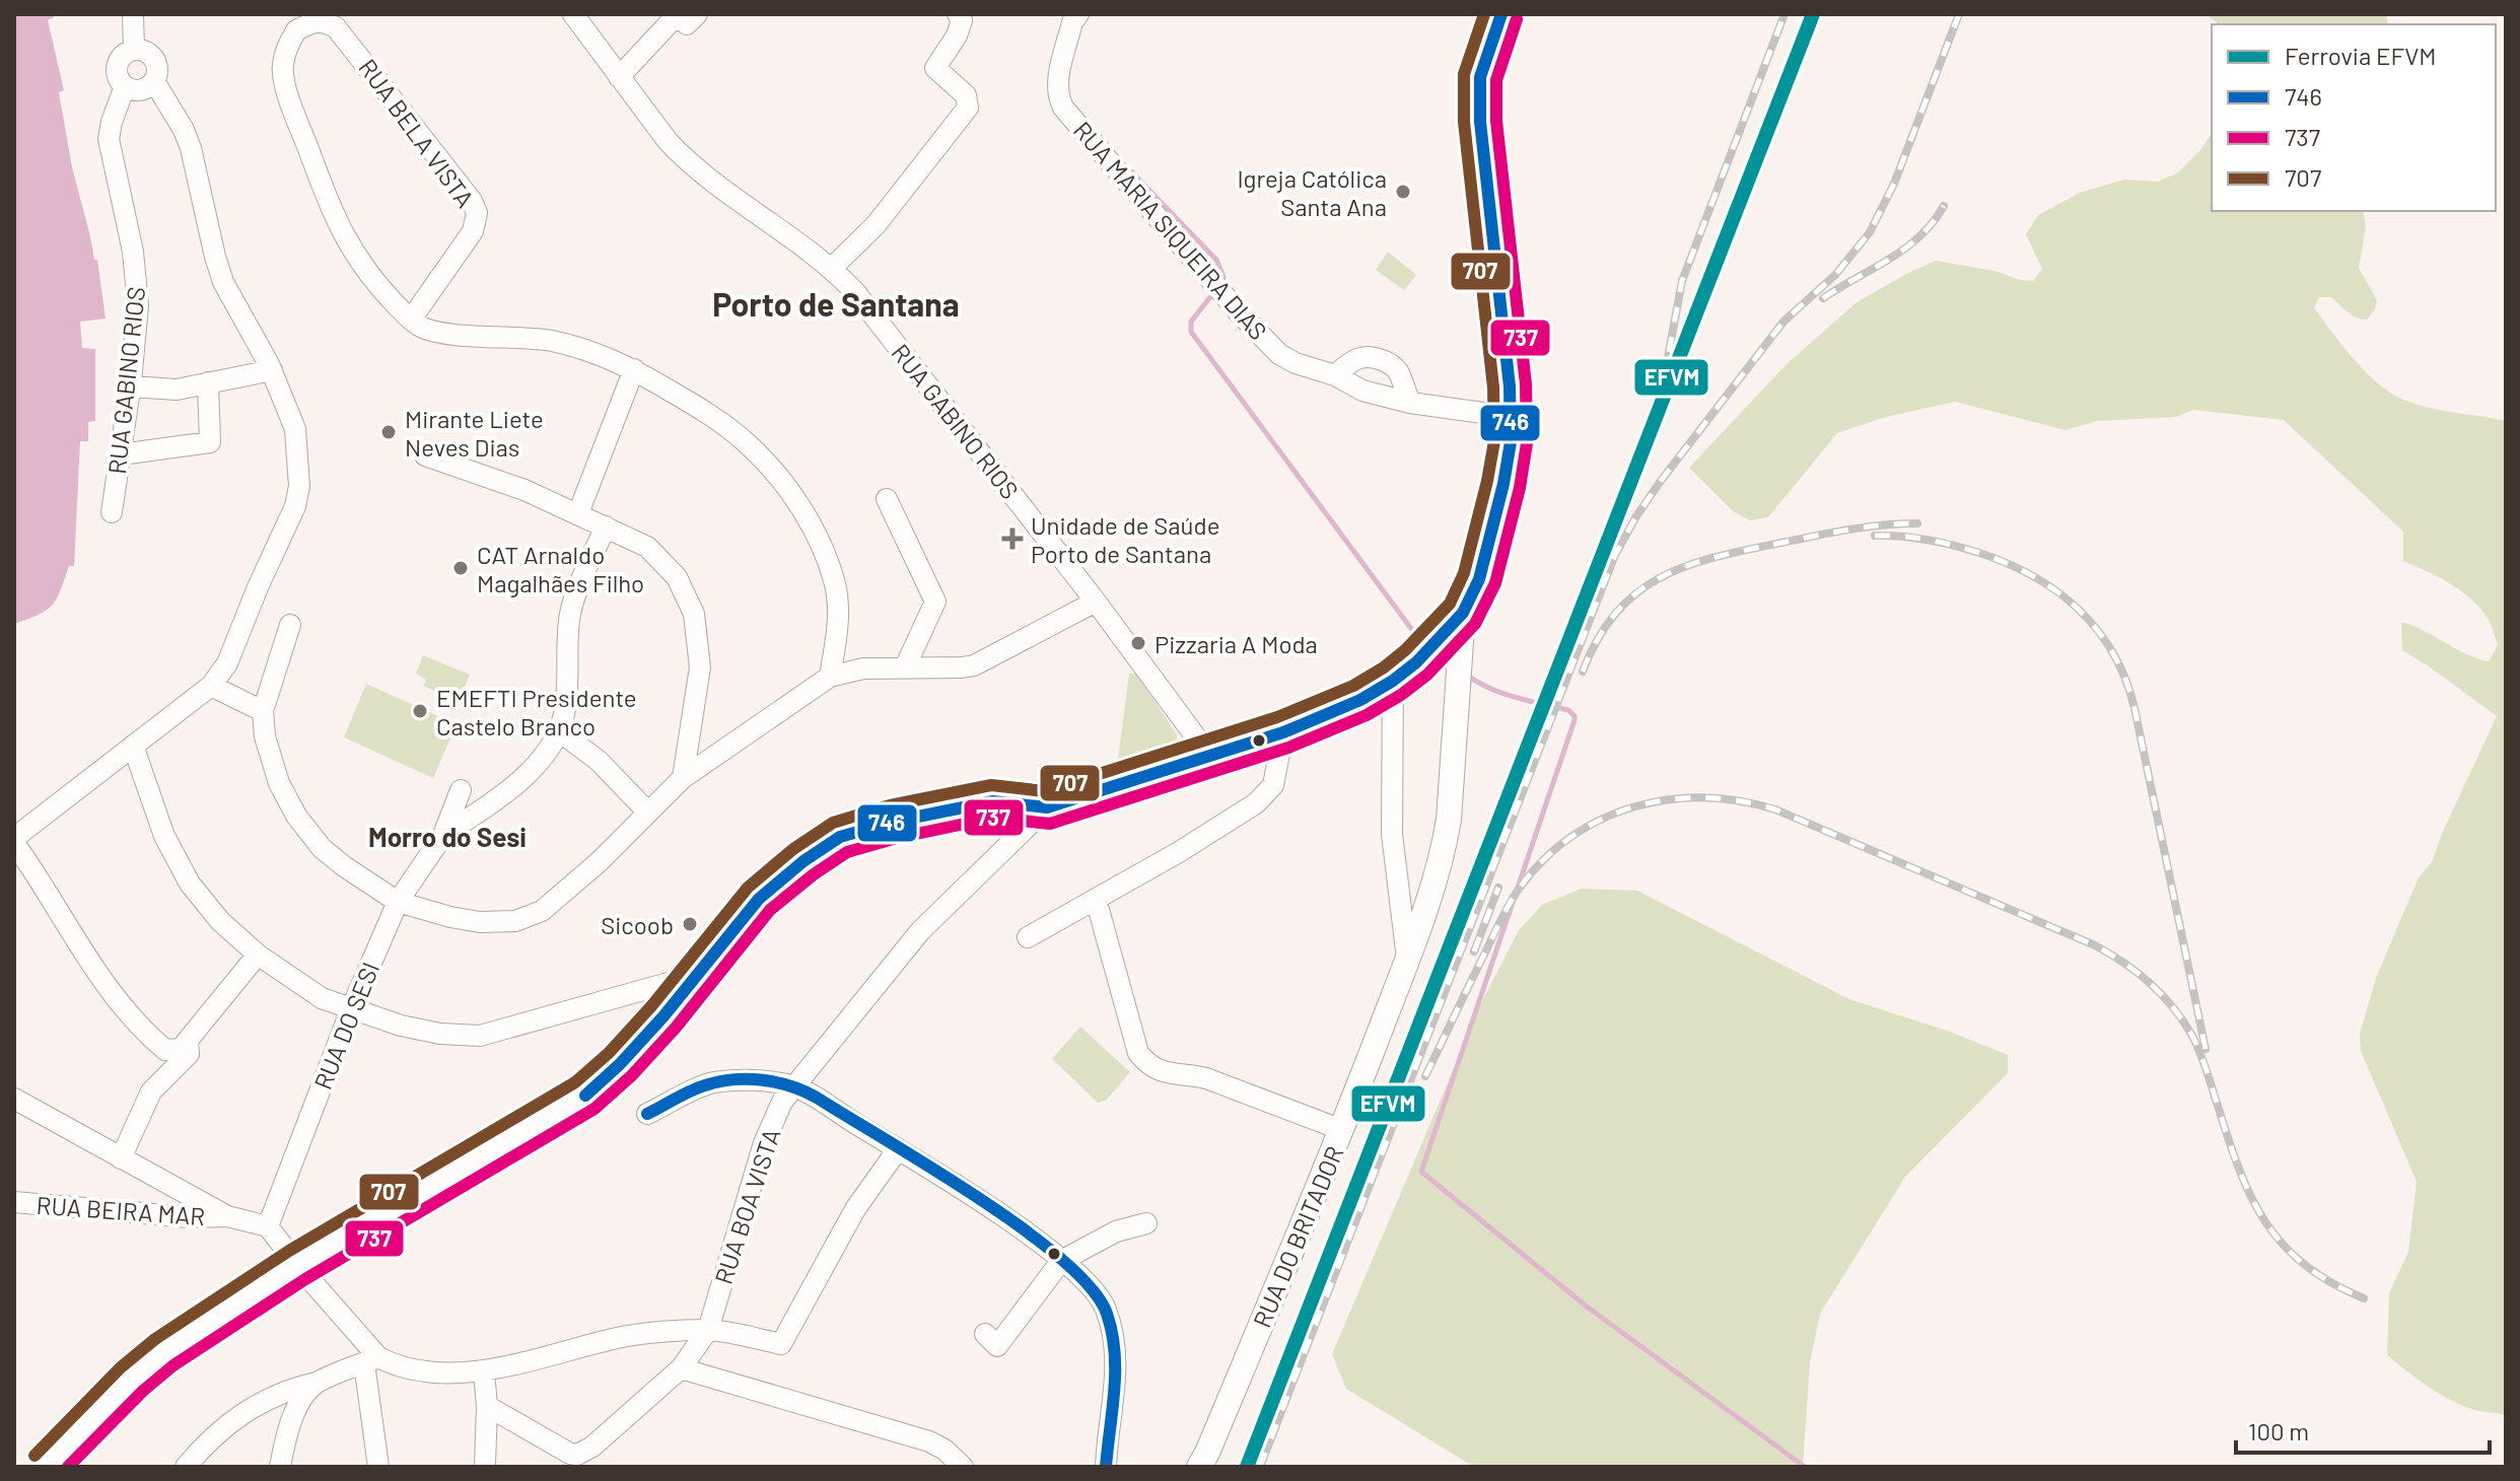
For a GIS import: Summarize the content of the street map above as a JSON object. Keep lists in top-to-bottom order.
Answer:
{
  "streets": {
    "street": [
      "RUA BELA VISTA",
      "RUA MARIA SIQUEIRA DIAS",
      "RUA GABINO RIOS",
      "RUA DO SESI",
      "RUA BOA VISTA",
      "RUA BEIRA MAR",
      "RUA DO BRITADOR"
    ]
  },
  "districts": ["Porto de Santana", "Morro do Sesi"],
  "places": {
    "other": [
      "Igreja Católica Santa Ana",
      "Mirante Liete Neves Dias",
      "CAT Arnaldo Magalhães Filho",
      "Pizzaria A Moda",
      "EMEFTI Presidente Castelo Branco",
      "Sicoob"
    ],
    "health": ["Unidade de Saúde Porto de Santana"]
  },
  "lines": [
    "rail line EFVM",
    "transit line 746",
    "transit line 707",
    "transit line 737"
  ],
  "legend": [
    "Ferrovia EFVM",
    "746",
    "737",
    "707"
  ],
  "scale_bar": "100 m"
}
